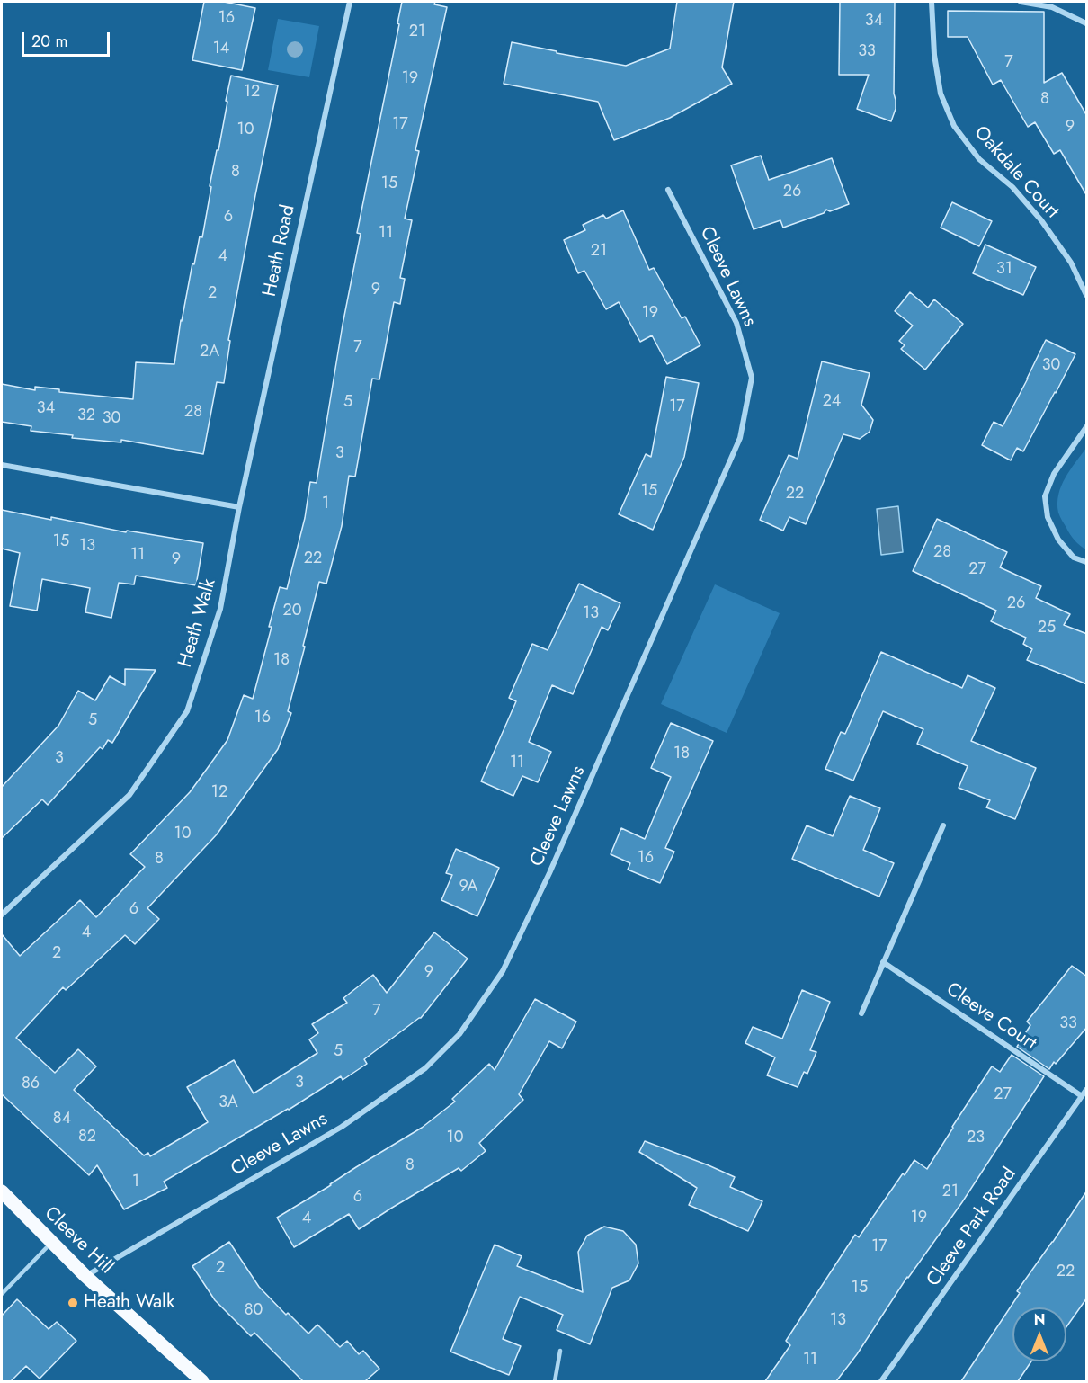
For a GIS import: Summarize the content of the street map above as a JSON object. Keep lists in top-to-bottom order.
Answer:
{
  "streets": {
    "main road": ["Cleeve Hill"],
    "street": [
      "Oakdale Court",
      "Heath Road",
      "Cleeve Lawns",
      "Heath Walk",
      "Cleeve Court",
      "Cleeve Park Road"
    ]
  },
  "crossings": [
    ["Heath Road", "Heath Walk"],
    ["Cleeve Lawns", "Cleeve Hill"],
    ["Cleeve Court", "Cleeve Park Road"]
  ],
  "places": ["Heath Walk"],
  "house_numbers": [
    "16",
    "34",
    "21",
    "14",
    "33",
    "7",
    "19",
    "12",
    "8",
    "17",
    "9",
    "10",
    "8",
    "15",
    "26",
    "6",
    "11",
    "21",
    "4",
    "31",
    "9",
    "2",
    "19",
    "7",
    "2A",
    "30",
    "24",
    "5",
    "17",
    "34",
    "28",
    "32",
    "30",
    "3",
    "15",
    "22",
    "1",
    "15",
    "13",
    "28",
    "11",
    "22",
    "9",
    "27",
    "26",
    "20",
    "13",
    "25",
    "18",
    "16",
    "5",
    "18",
    "3",
    "11",
    "12",
    "10",
    "16",
    "8",
    "9A",
    "6",
    "4",
    "2",
    "9",
    "7",
    "33",
    "5",
    "3",
    "86",
    "27",
    "3A",
    "84",
    "82",
    "10",
    "23",
    "8",
    "1",
    "21",
    "6",
    "19",
    "4",
    "17",
    "2",
    "22",
    "15",
    "80",
    "13",
    "11"
  ],
  "scale_bar": "20 m",
  "north": "top"
}
